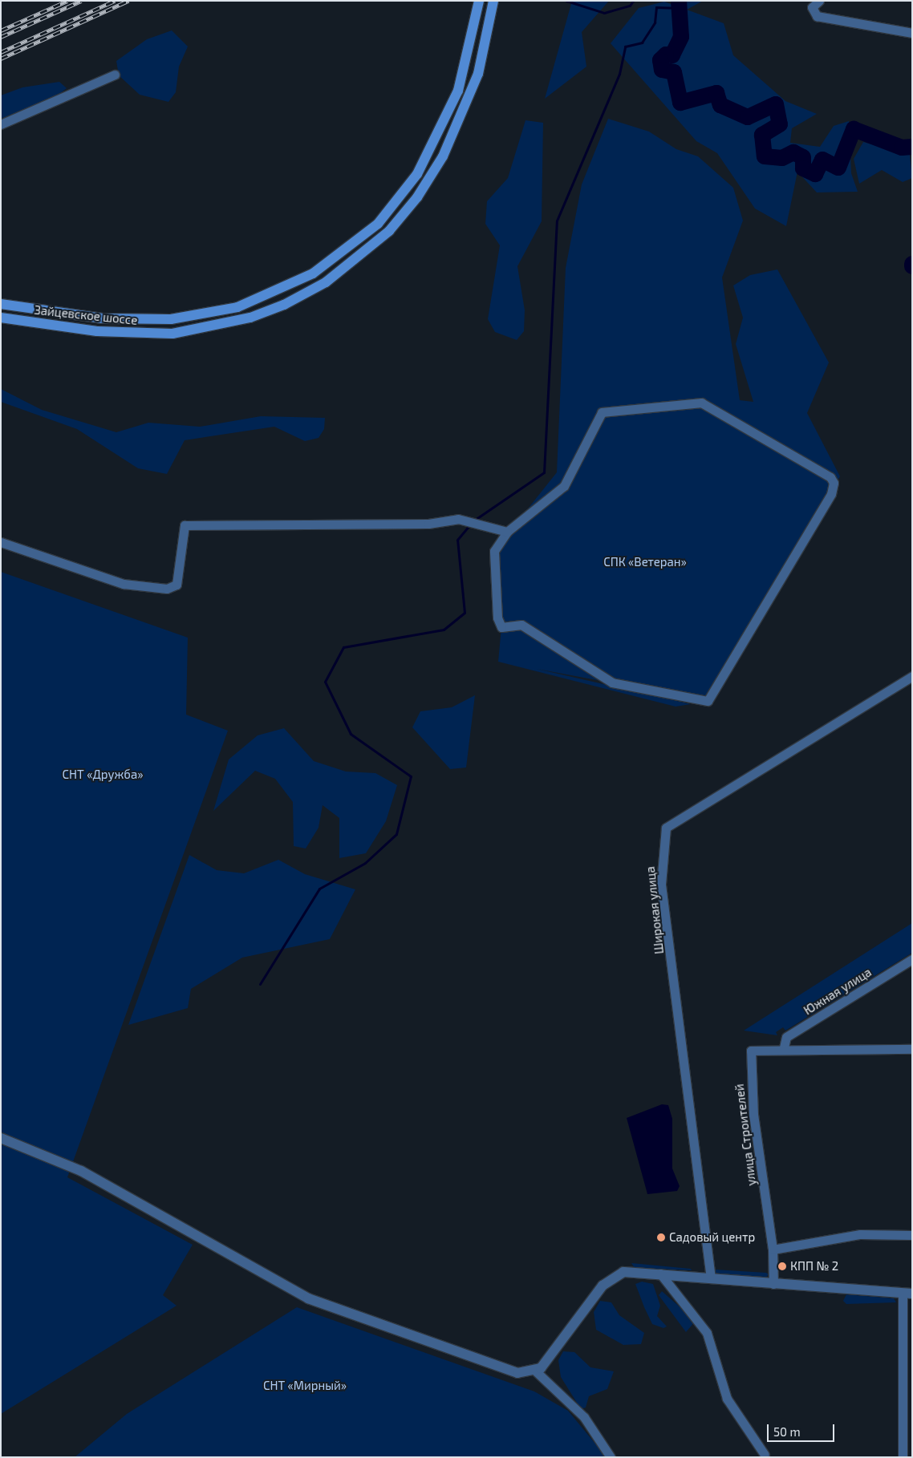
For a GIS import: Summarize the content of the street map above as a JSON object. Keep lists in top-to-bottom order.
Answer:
{
  "streets": {
    "main road": ["Зайцевское шоссе"],
    "street": ["Широкая улица", "Южная улица", "улица Строителей"]
  },
  "crossings": [
    ["Южная улица", "улица Строителей"]
  ],
  "parks": ["СПК «Ветеран»", "СНТ «Дружба»", "СНТ «Мирный»"],
  "places": ["Садовый центр", "КПП № 2"],
  "scale_bar": "50 m"
}
